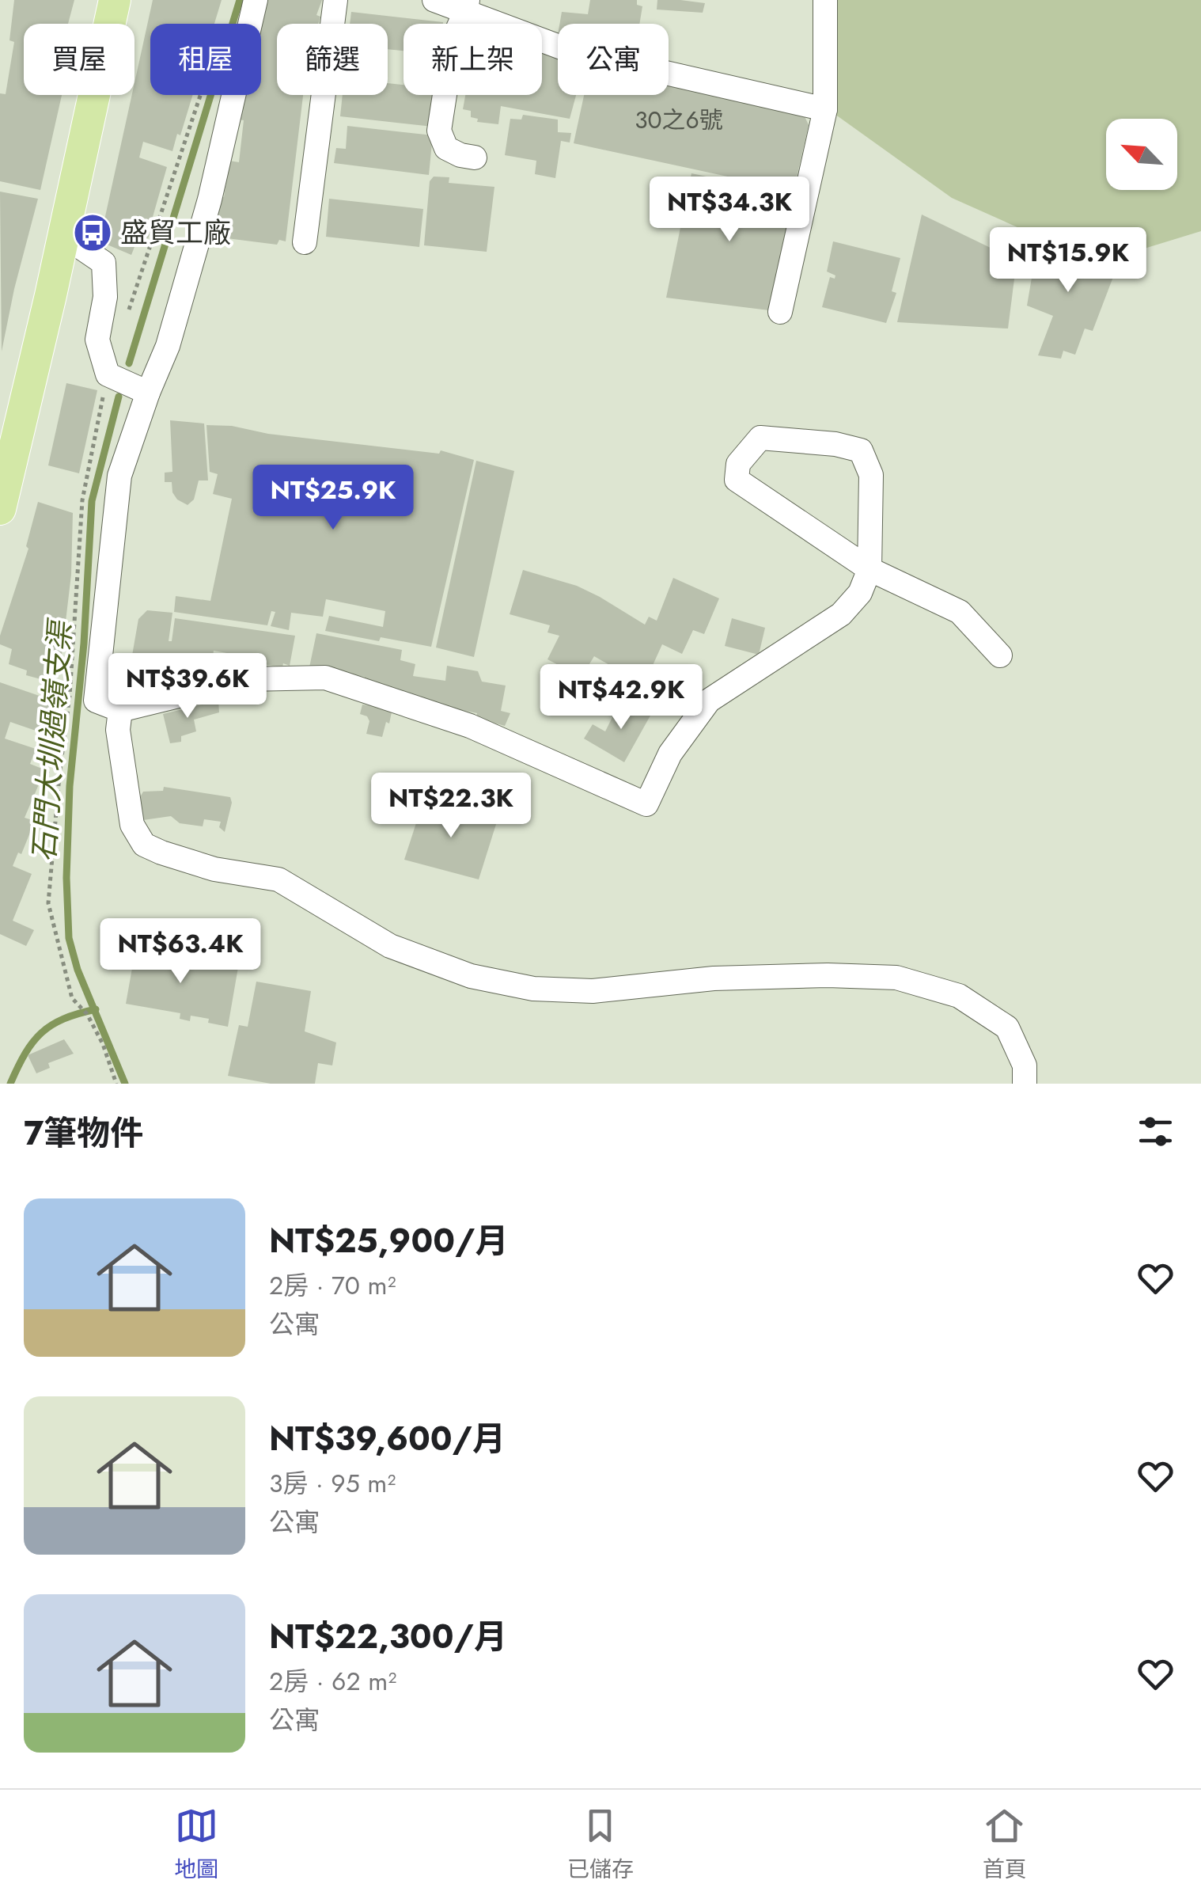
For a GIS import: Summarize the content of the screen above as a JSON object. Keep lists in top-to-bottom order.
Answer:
{
  "water": ["石門大圳過嶺支渠"],
  "places": {
    "bus stop": ["盛貿工廠"]
  },
  "house_numbers": ["30之6號"],
  "north": "top left",
  "page": {
    "chip": [
      "買屋",
      "租屋",
      "篩選",
      "新上架",
      "公寓"
    ],
    "price": [
      "NT$34.3K",
      "NT$15.9K",
      "NT$25.9K",
      "NT$39.6K",
      "NT$42.9K",
      "NT$22.3K",
      "NT$63.4K"
    ],
    "heading": "7筆物件",
    "list": [
      {
        "name": "NT$25,900/月",
        "note": "2房 · 70 m² · 公寓"
      },
      {
        "name": "NT$39,600/月",
        "note": "3房 · 95 m² · 公寓"
      },
      {
        "name": "NT$22,300/月",
        "note": "2房 · 62 m² · 公寓"
      }
    ],
    "tabs": ["地圖", "已儲存", "首頁"]
  }
}
